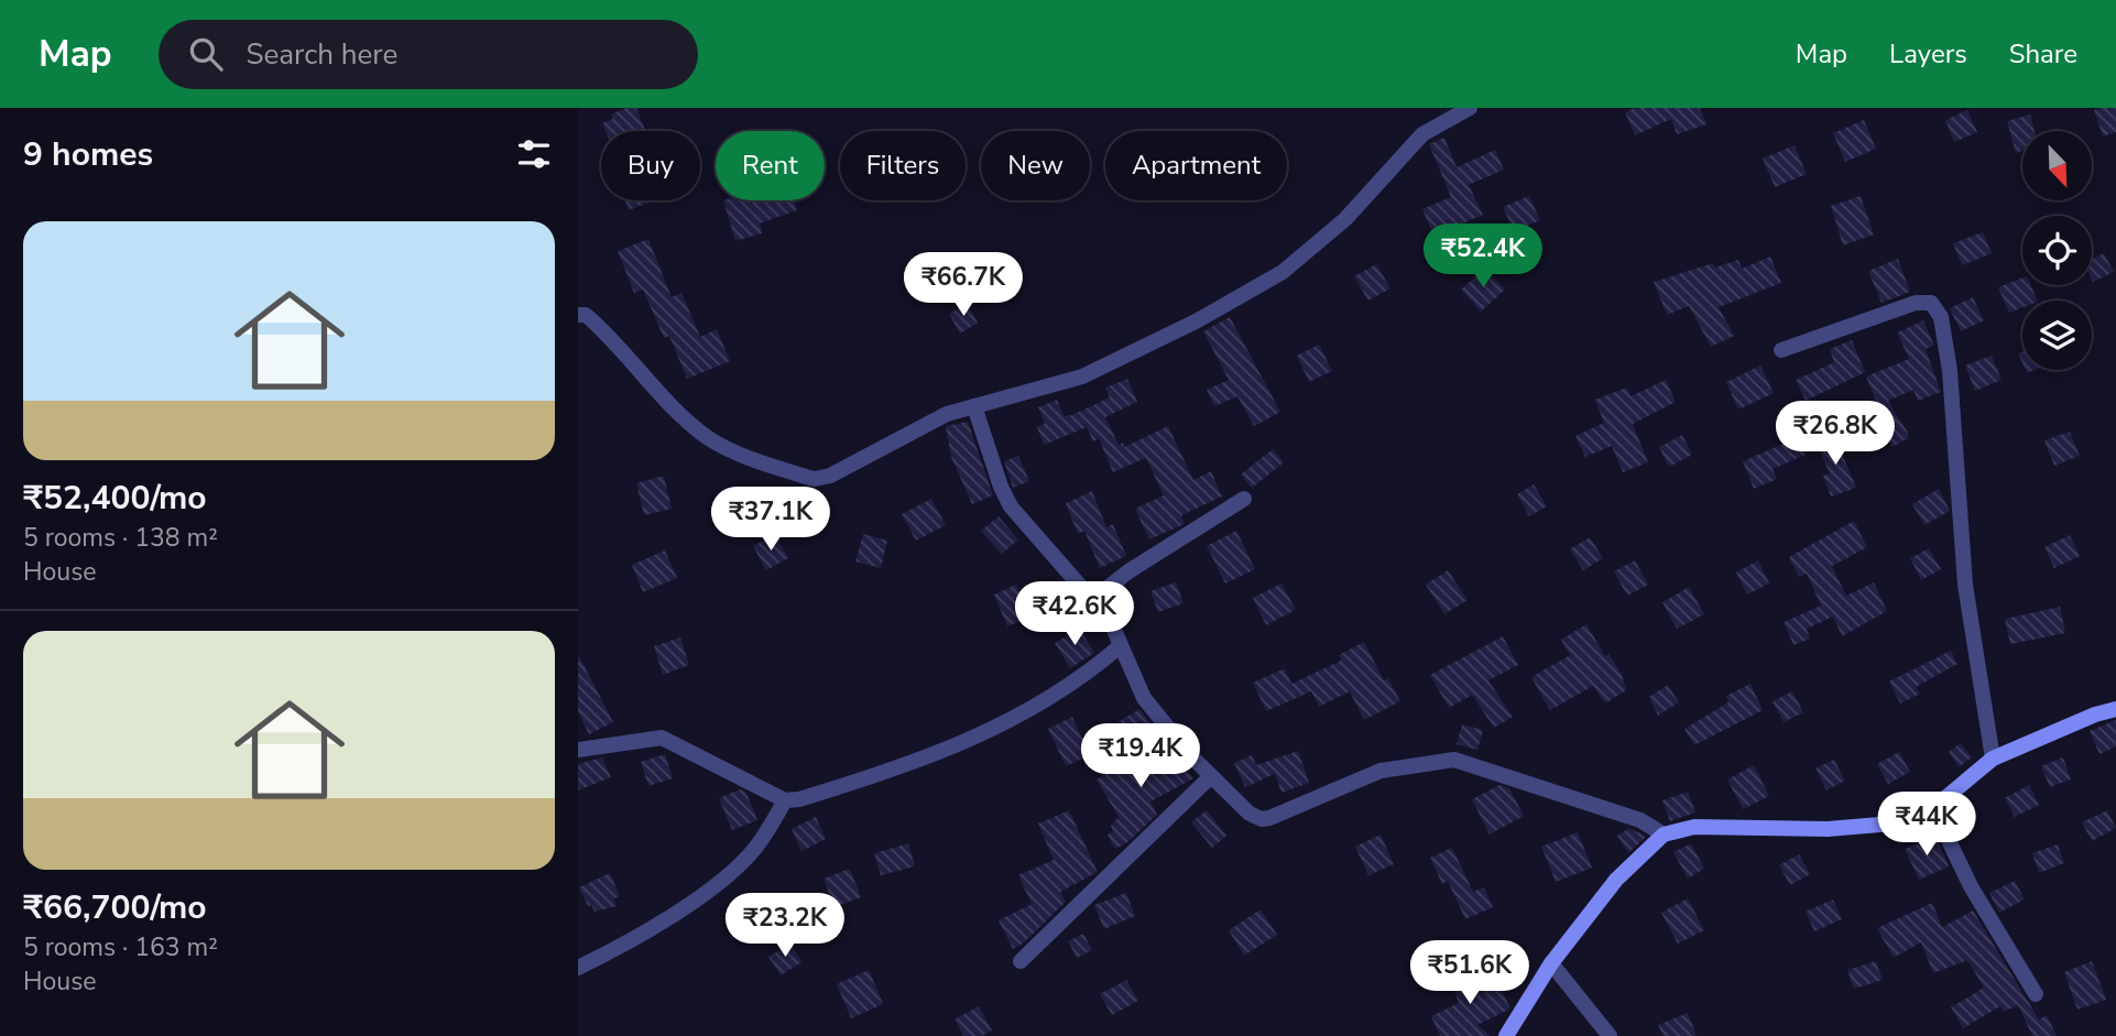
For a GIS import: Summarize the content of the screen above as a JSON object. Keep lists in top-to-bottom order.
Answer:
{
  "north": "bottom right",
  "page": {
    "header": "Map",
    "search": "Search here",
    "nav": ["Map", "Layers", "Share"],
    "heading": "9 homes",
    "chip": [
      "Buy",
      "Rent",
      "Filters",
      "New",
      "Apartment"
    ],
    "list": [
      {
        "name": "₹52,400/mo",
        "note": "5 rooms · 138 m² · House"
      },
      {
        "name": "₹66,700/mo",
        "note": "5 rooms · 163 m² · House"
      }
    ],
    "price": [
      "₹52.4K",
      "₹66.7K",
      "₹26.8K",
      "₹37.1K",
      "₹42.6K",
      "₹19.4K",
      "₹44K",
      "₹23.2K",
      "₹51.6K"
    ]
  }
}
